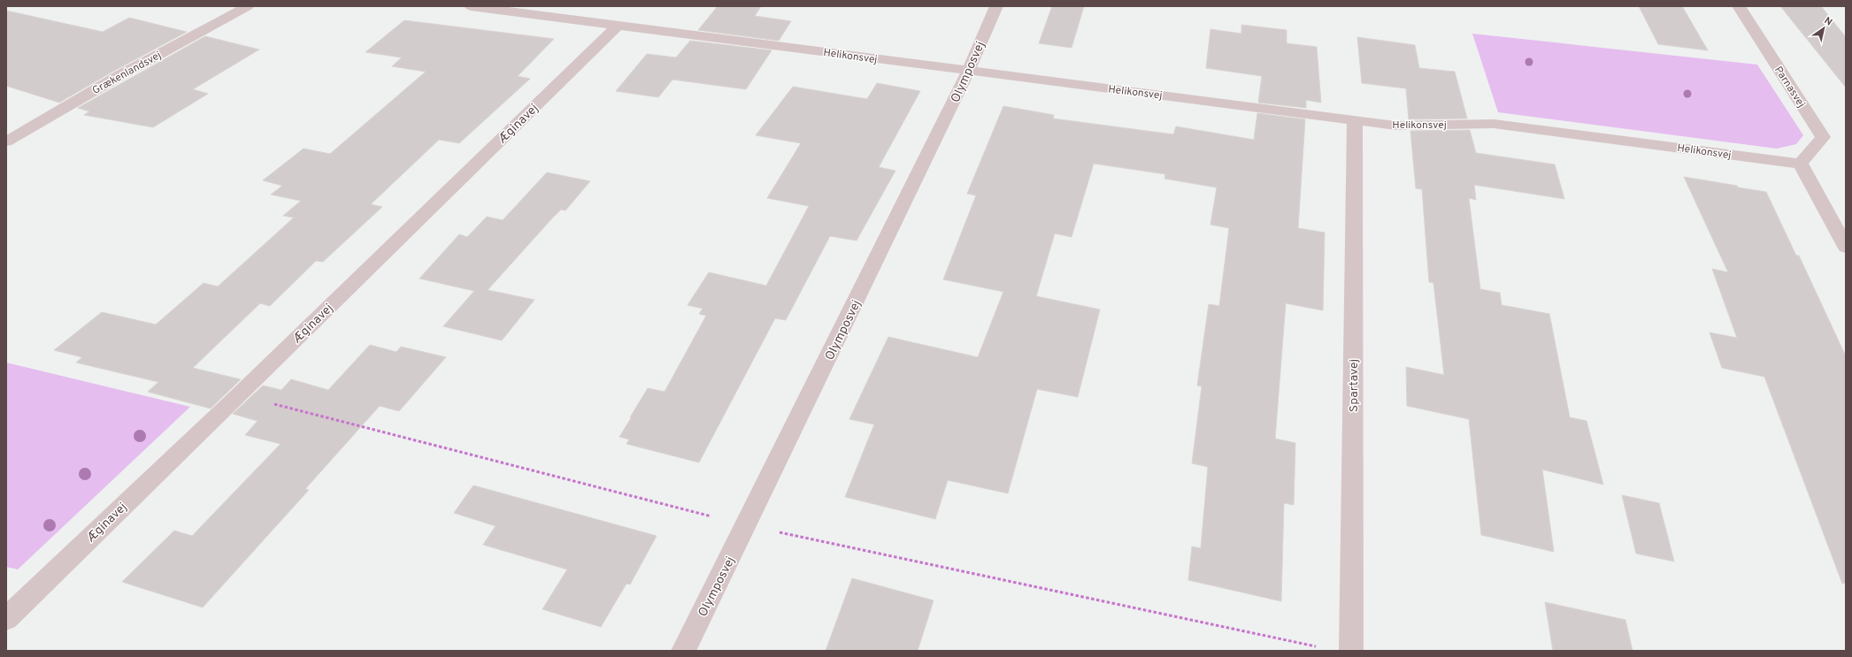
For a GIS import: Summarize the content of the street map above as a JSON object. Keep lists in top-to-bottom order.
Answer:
{
  "streets": {
    "street": [
      "Helikonsvej",
      "Olymposvej",
      "Grækenlandsvej",
      "Parnasvej",
      "Æginavej",
      "Spartavej"
    ]
  },
  "crossings": [
    ["Helikonsvej", "Olymposvej"],
    ["Helikonsvej", "Parnasvej"],
    ["Helikonsvej", "Æginavej"],
    ["Helikonsvej", "Spartavej"]
  ],
  "north": "top right"
}
